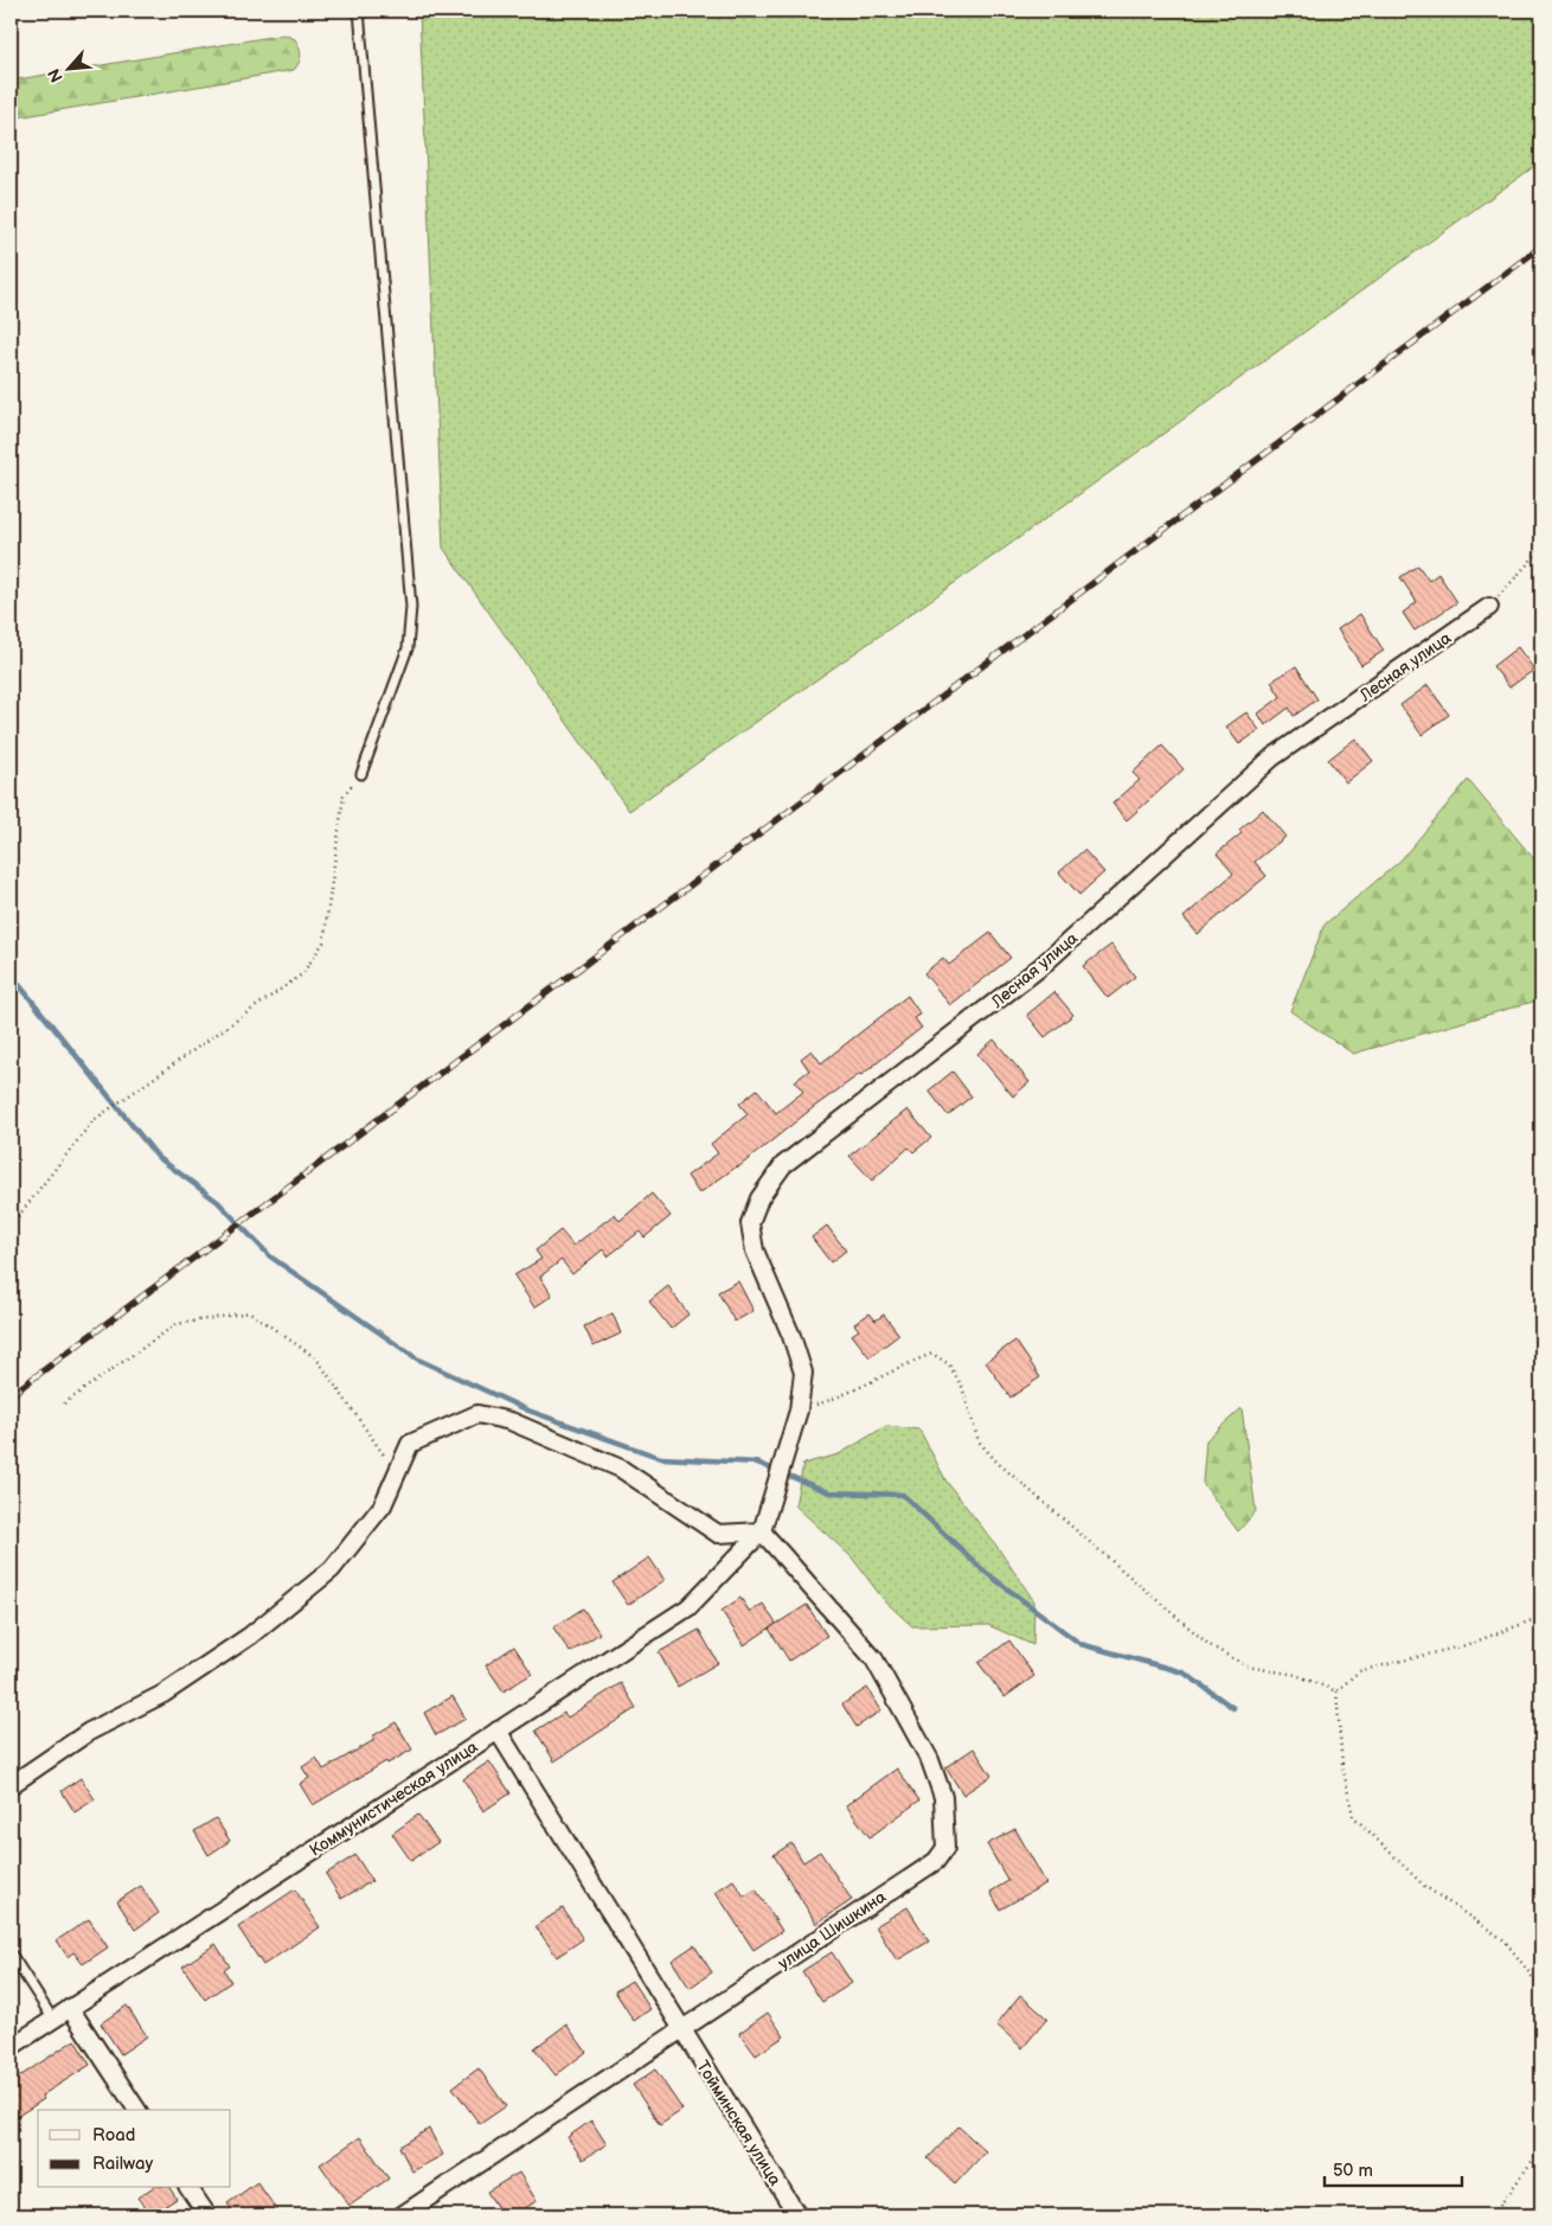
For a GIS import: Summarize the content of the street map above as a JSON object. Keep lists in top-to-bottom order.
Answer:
{
  "streets": {
    "street": [
      "Лесная улица",
      "Коммунистическая улица",
      "улица Шишкина",
      "Тойминская улица"
    ]
  },
  "crossings": [
    ["Лесная улица", "Коммунистическая улица"],
    ["Лесная улица", "улица Шишкина"],
    ["Коммунистическая улица", "улица Шишкина"],
    ["Коммунистическая улица", "Тойминская улица"],
    ["улица Шишкина", "Тойминская улица"]
  ],
  "legend": ["Road", "Railway"],
  "scale_bar": "50 m",
  "north": "bottom left"
}
